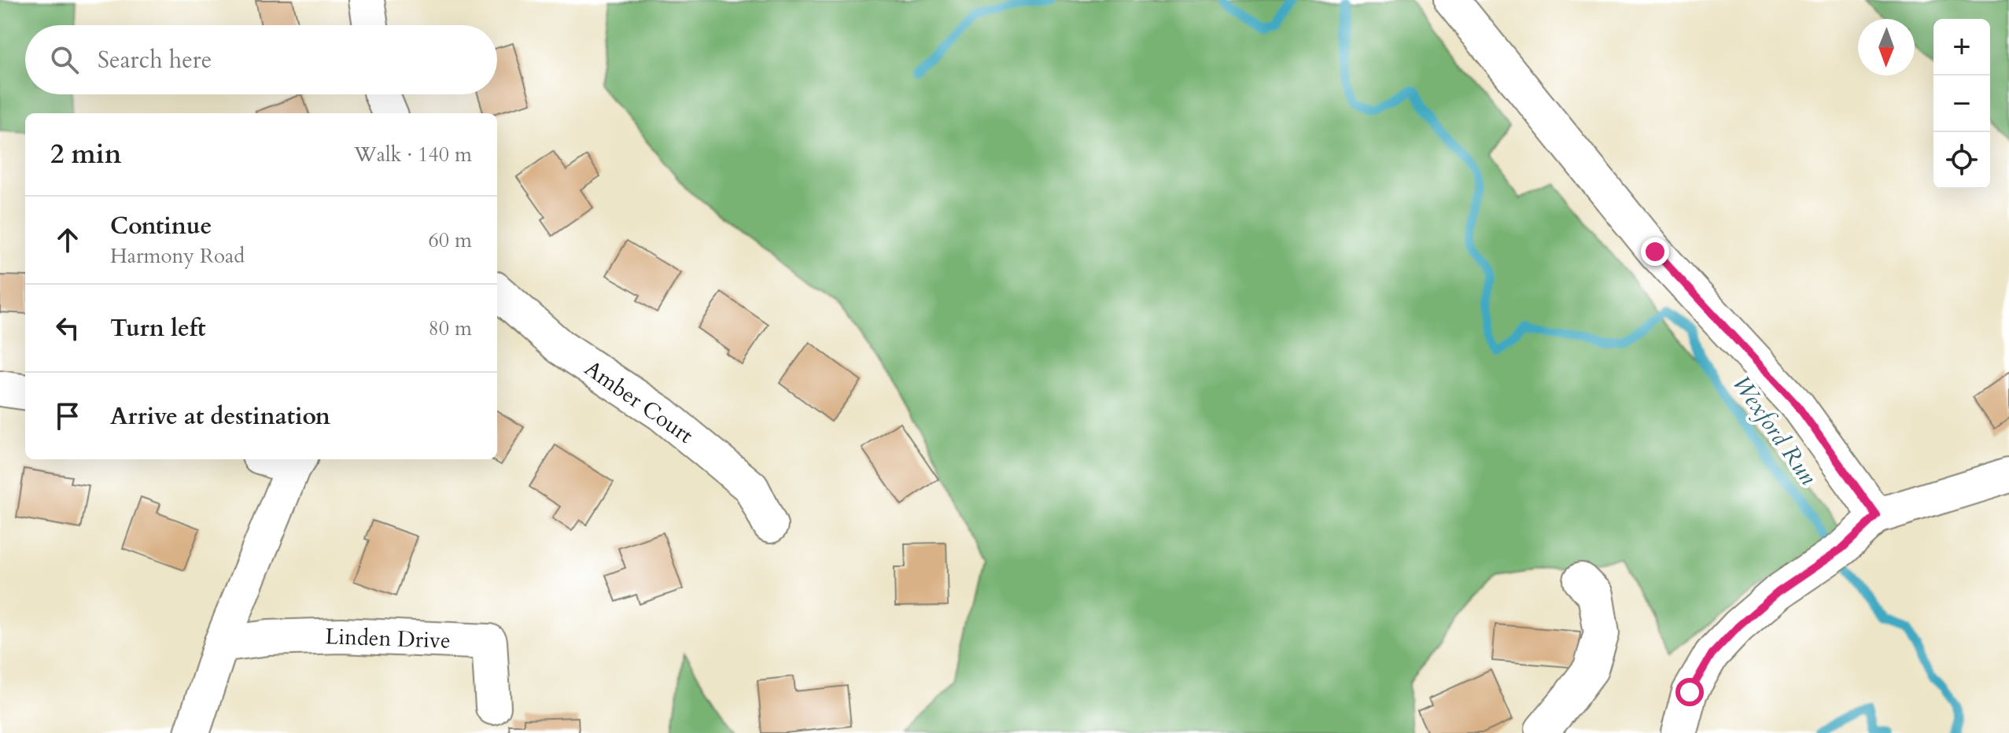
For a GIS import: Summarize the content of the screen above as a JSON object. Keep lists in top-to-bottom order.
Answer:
{
  "streets": {
    "street": ["Amber Court", "Linden Drive"]
  },
  "water": ["Wexford Run"],
  "north": "bottom",
  "page": {
    "map_buttons": ["+", "−"],
    "search": "Search here",
    "heading": ["2 min", "Walk · 140 m"],
    "list": [
      ["Continue", "Harmony Road", "60 m"],
      ["Turn left", "80 m"],
      "Arrive at destination"
    ]
  }
}
